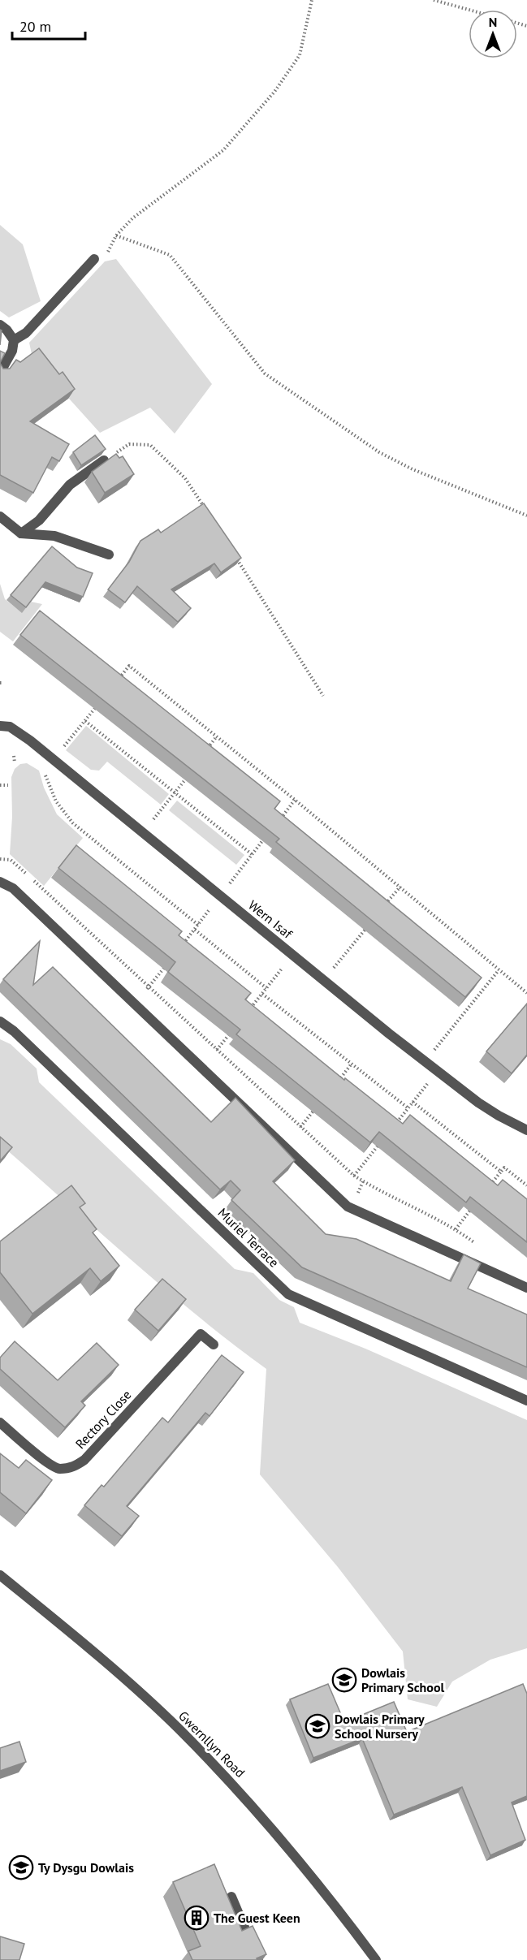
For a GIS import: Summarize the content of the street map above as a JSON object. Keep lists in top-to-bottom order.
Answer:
{
  "streets": {
    "street": [
      "Wern Isaf",
      "Muriel Terrace",
      "Rectory Close",
      "Gwernllyn Road"
    ]
  },
  "places": {
    "school or university": ["Dowlais Primary School", "Dowlais Primary School Nursery", "Ty Dysgu Dowlais"],
    "building": ["The Guest Keen"]
  },
  "scale_bar": "20 m",
  "north": "top"
}
